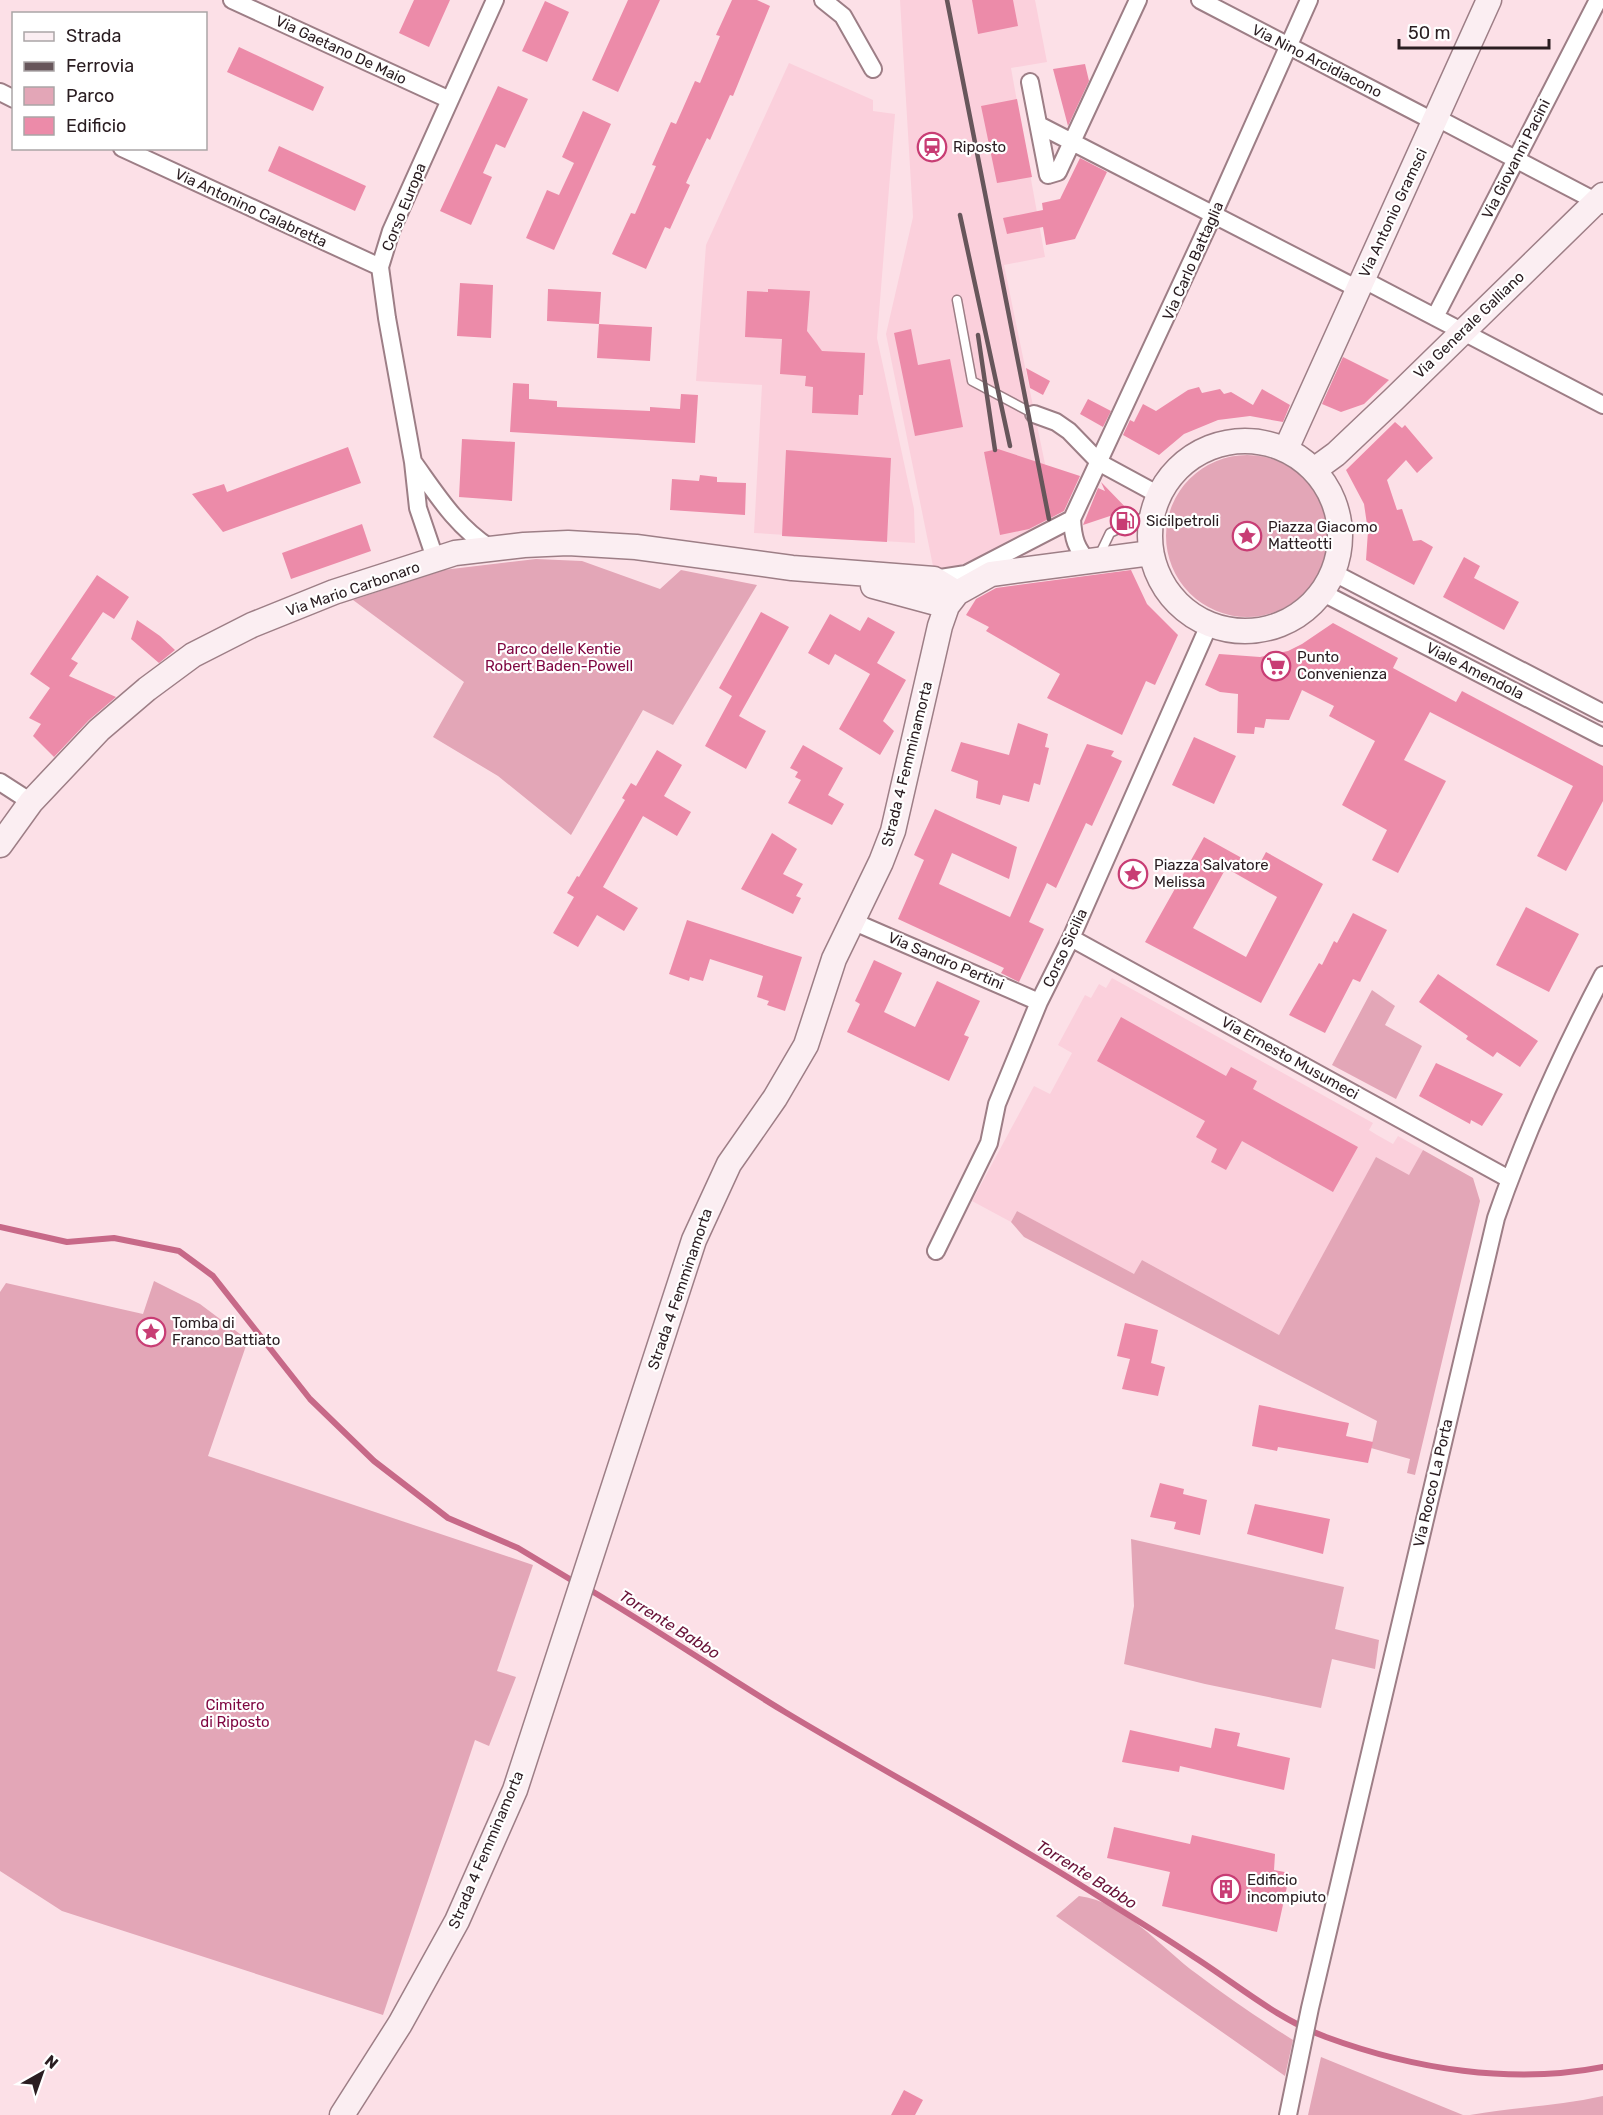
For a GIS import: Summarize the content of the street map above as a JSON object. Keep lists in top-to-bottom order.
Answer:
{
  "streets": {
    "street": [
      "Via Gaetano De Maio",
      "Via Nino Arcidiacono",
      "Via Giovanni Pacini",
      "Corso Europa",
      "Via Antonino Calabretta",
      "Via Antonio Gramsci",
      "Via Carlo Battaglia",
      "Via Generale Galliano",
      "Via Mario Carbonaro",
      "Viale Amendola",
      "Strada 4 Femminamorta",
      "Corso Sicilia",
      "Via Sandro Pertini",
      "Via Ernesto Musumeci",
      "Via Rocco La Porta"
    ]
  },
  "crossings": [
    ["Via Gaetano De Maio", "Corso Europa"],
    ["Via Nino Arcidiacono", "Via Giovanni Pacini"],
    ["Via Nino Arcidiacono", "Via Antonio Gramsci"],
    ["Via Nino Arcidiacono", "Via Carlo Battaglia"],
    ["Via Nino Arcidiacono", "Via Generale Galliano"],
    ["Corso Europa", "Via Antonino Calabretta"],
    ["Corso Europa", "Via Mario Carbonaro"],
    ["Via Antonio Gramsci", "Via Generale Galliano"],
    ["Via Antonio Gramsci", "Viale Amendola"],
    ["Via Antonio Gramsci", "Corso Sicilia"],
    ["Via Generale Galliano", "Viale Amendola"],
    ["Via Generale Galliano", "Corso Sicilia"],
    ["Viale Amendola", "Corso Sicilia"],
    ["Strada 4 Femminamorta", "Via Sandro Pertini"],
    ["Corso Sicilia", "Via Sandro Pertini"],
    ["Corso Sicilia", "Via Ernesto Musumeci"],
    ["Via Ernesto Musumeci", "Via Rocco La Porta"]
  ],
  "water": ["Torrente Babbo"],
  "parks": ["Parco delle Kentie Robert Baden-Powell", "Cimitero di Riposto"],
  "places": {
    "station": ["Riposto"],
    "fuel station": ["Sicilpetroli"],
    "place": ["Piazza Giacomo Matteotti", "Piazza Salvatore Melissa", "Tomba di Franco Battiato"],
    "supermarket": ["Punto Convenienza"],
    "building": ["Edificio incompiuto"]
  },
  "legend": [
    "Strada",
    "Ferrovia",
    "Parco",
    "Edificio"
  ],
  "scale_bar": "50 m",
  "north": "top right"
}
